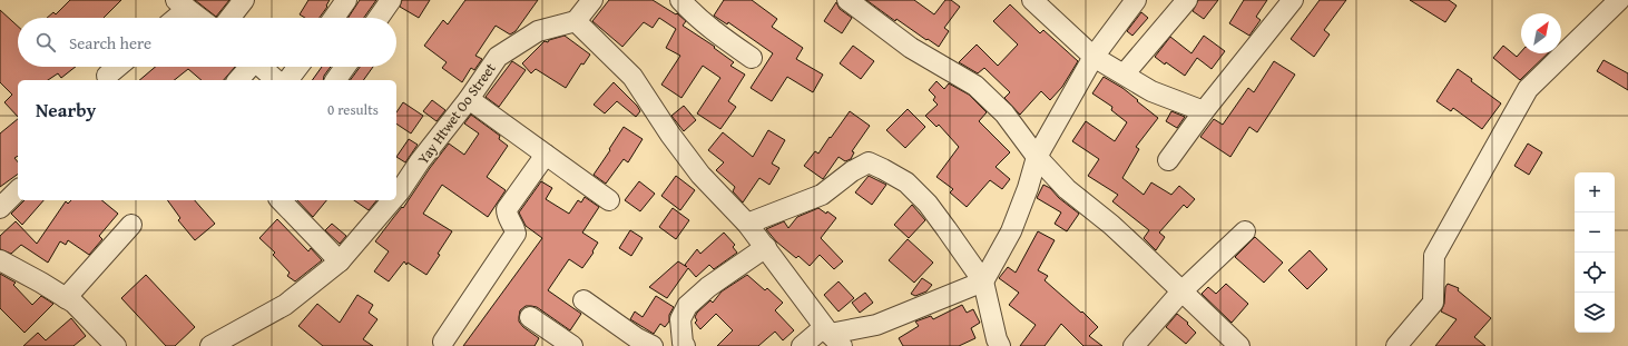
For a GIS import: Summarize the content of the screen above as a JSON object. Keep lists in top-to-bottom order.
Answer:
{
  "streets": {
    "street": ["Yay Htwet Oo Street"]
  },
  "north": "top right",
  "page": {
    "search": "Search here",
    "heading": ["Nearby", "0 results"],
    "map_buttons": ["+", "−"]
  }
}
